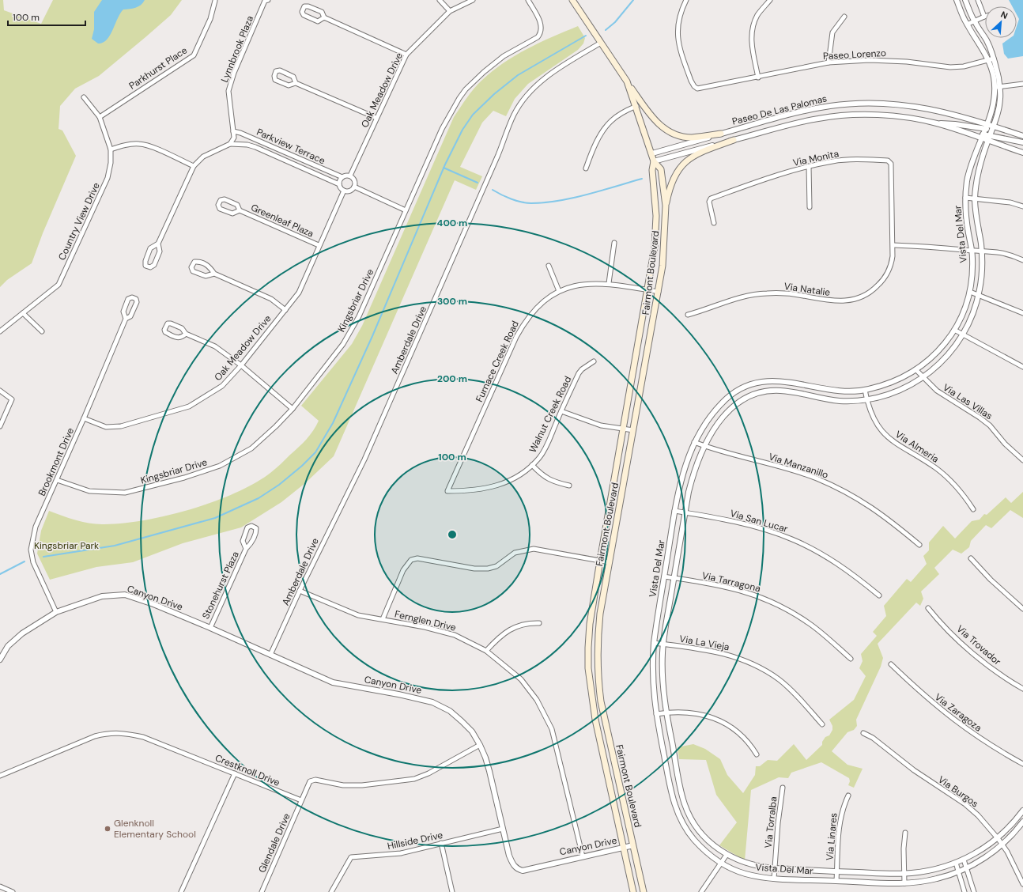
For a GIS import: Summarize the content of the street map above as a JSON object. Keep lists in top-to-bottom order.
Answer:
{
  "streets": {
    "main road": ["Fairmont Boulevard"],
    "street": [
      "Lynnbrook Plaza",
      "Paseo Lorenzo",
      "Parkhurst Place",
      "Oak Meadow Drive",
      "Paseo De Las Palomas",
      "Parkview Terrace",
      "Via Monita",
      "Greenleaf Plaza",
      "Country View Drive",
      "Vista Del Mar",
      "Via Natalie",
      "Kingsbriar Drive",
      "Amberdale Drive",
      "Furnace Creek Road",
      "Via Las Villas",
      "Walnut Creek Road",
      "Via Almeria",
      "Brookmont Drive",
      "Via Manzanillo",
      "Via San Lucar",
      "Via Tarragona",
      "Stonehurst Plaza",
      "Canyon Drive",
      "Fernglen Drive",
      "Via La Vieja",
      "Via Trovador",
      "Via Zaragoza",
      "Crestknoll Drive",
      "Via Burgos",
      "Via Torralba",
      "Via Linares",
      "Hillside Drive",
      "Glendale Drive"
    ]
  },
  "crossings": [
    ["Lynnbrook Plaza", "Parkview Terrace"],
    ["Parkhurst Place", "Country View Drive"],
    ["Oak Meadow Drive", "Parkview Terrace"],
    ["Oak Meadow Drive", "Greenleaf Plaza"],
    ["Oak Meadow Drive", "Brookmont Drive"],
    ["Paseo De Las Palomas", "Vista Del Mar"],
    ["Paseo De Las Palomas", "Fairmont Boulevard"],
    ["Via Monita", "Via Natalie"],
    ["Vista Del Mar", "Via Las Villas"],
    ["Vista Del Mar", "Via Almeria"],
    ["Vista Del Mar", "Via Manzanillo"],
    ["Vista Del Mar", "Via San Lucar"],
    ["Vista Del Mar", "Via Tarragona"],
    ["Vista Del Mar", "Via La Vieja"],
    ["Vista Del Mar", "Via Burgos"],
    ["Vista Del Mar", "Via Torralba"],
    ["Vista Del Mar", "Via Linares"],
    ["Fairmont Boulevard", "Amberdale Drive"],
    ["Fairmont Boulevard", "Furnace Creek Road"],
    ["Fairmont Boulevard", "Canyon Drive"],
    ["Kingsbriar Drive", "Brookmont Drive"],
    ["Amberdale Drive", "Canyon Drive"],
    ["Amberdale Drive", "Fernglen Drive"],
    ["Furnace Creek Road", "Walnut Creek Road"],
    ["Brookmont Drive", "Canyon Drive"],
    ["Stonehurst Plaza", "Canyon Drive"],
    ["Canyon Drive", "Fernglen Drive"],
    ["Canyon Drive", "Hillside Drive"],
    ["Crestknoll Drive", "Glendale Drive"]
  ],
  "parks": ["Kingsbriar Park"],
  "places": ["Glenknoll Elementary School"],
  "scale_bar": "100 m",
  "north": "top right",
  "rings": [
    "400 m",
    "300 m",
    "200 m",
    "100 m"
  ]
}
